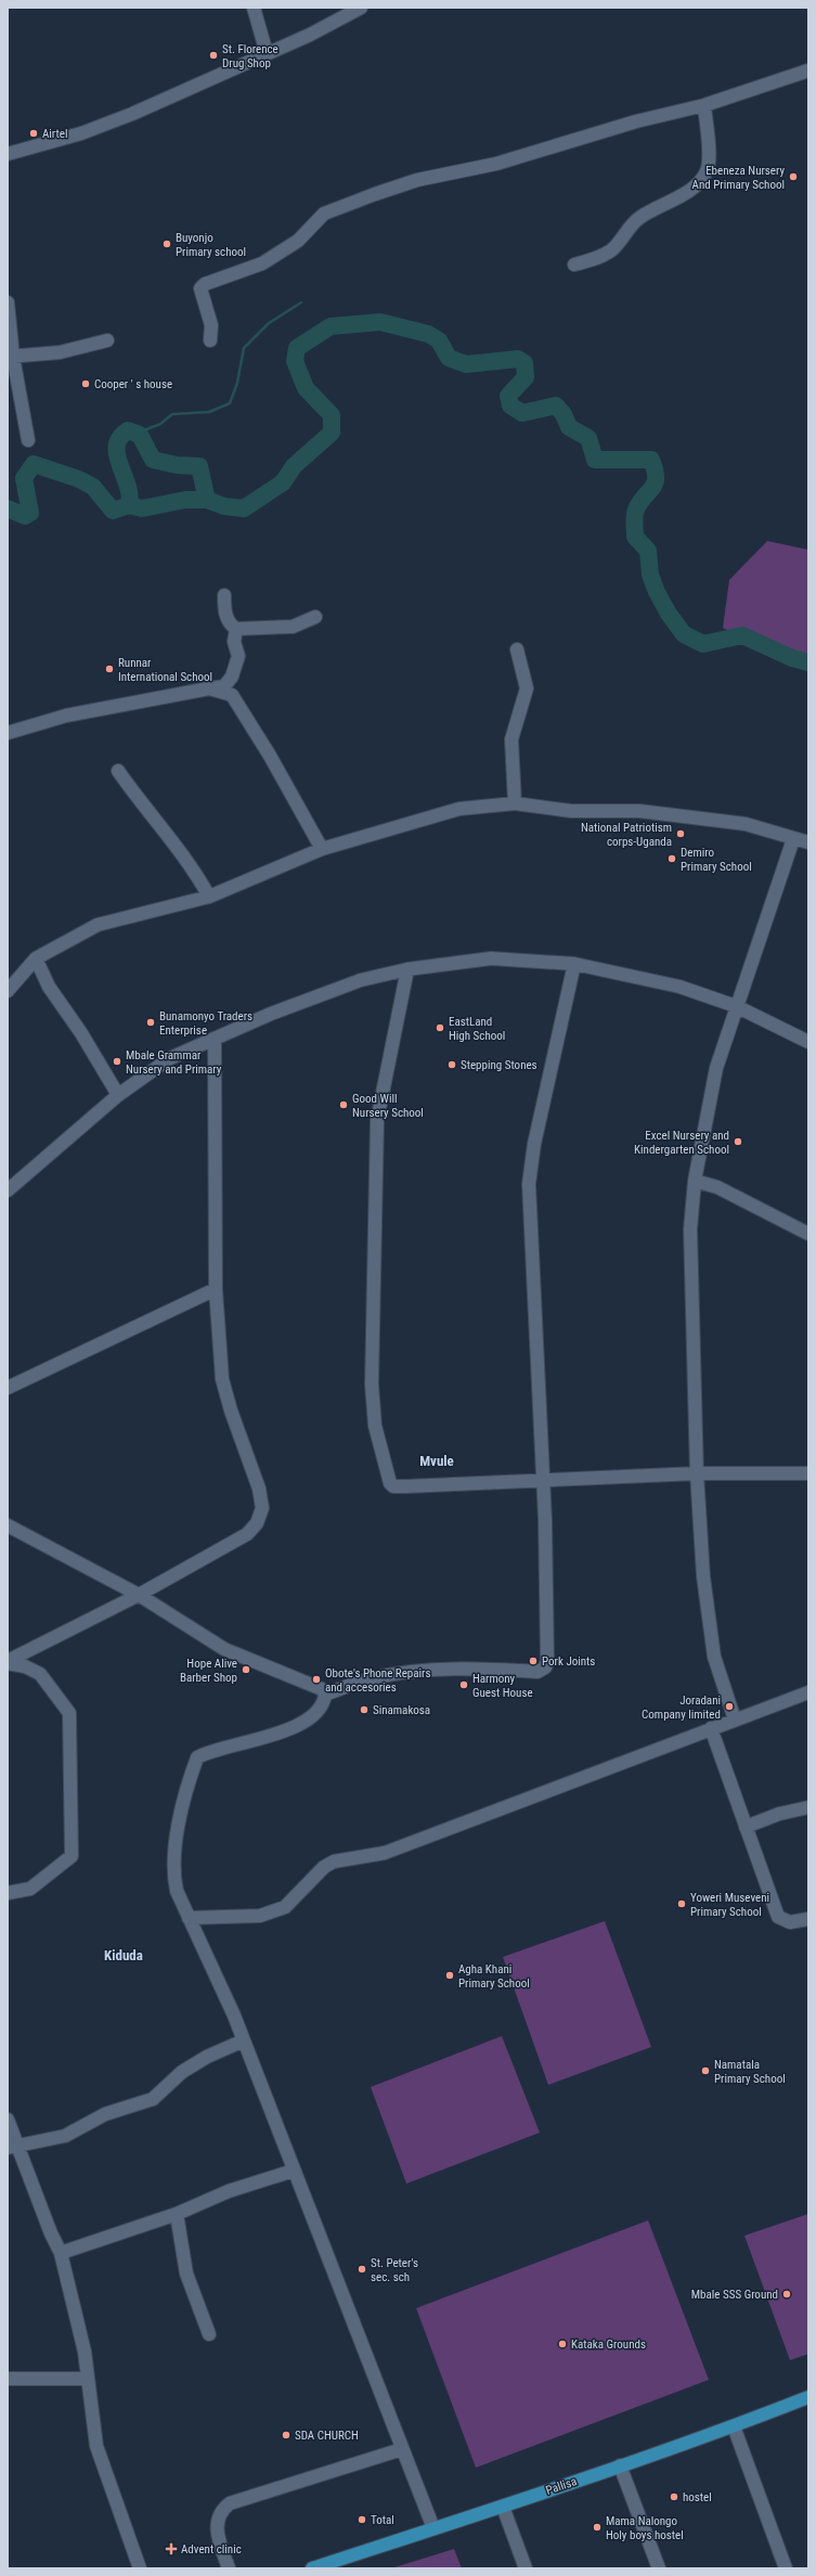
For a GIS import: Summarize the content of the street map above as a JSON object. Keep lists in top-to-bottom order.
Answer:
{
  "streets": {
    "main road": ["Pallisa"]
  },
  "districts": ["Mvule", "Kiduda"],
  "places": {
    "other": [
      "St. Florence Drug Shop",
      "Airtel",
      "Ebeneza Nursery And Primary School",
      "Buyonjo Primary school",
      "Cooper ' s house",
      "Runnar International School",
      "National Patriotism corps-Uganda",
      "Demiro Primary School",
      "Bunamonyo Traders Enterprise",
      "EastLand High School",
      "Mbale Grammar Nursery and Primary",
      "Stepping Stones",
      "Good Will Nursery School",
      "Excel Nursery and Kindergarten School",
      "Pork Joints",
      "Hope Alive Barber Shop",
      "Obote's Phone Repairs and accesories",
      "Harmony Guest House",
      "Joradani Company limited",
      "Sinamakosa",
      "Yoweri Museveni Primary School",
      "Agha Khani Primary School",
      "Namatala Primary School",
      "St. Peter's sec. sch",
      "Mbale SSS Ground",
      "Kataka Grounds",
      "SDA CHURCH",
      "hostel",
      "Total",
      "Mama Nalongo Holy boys hostel"
    ],
    "health": ["Advent clinic"]
  }
}
